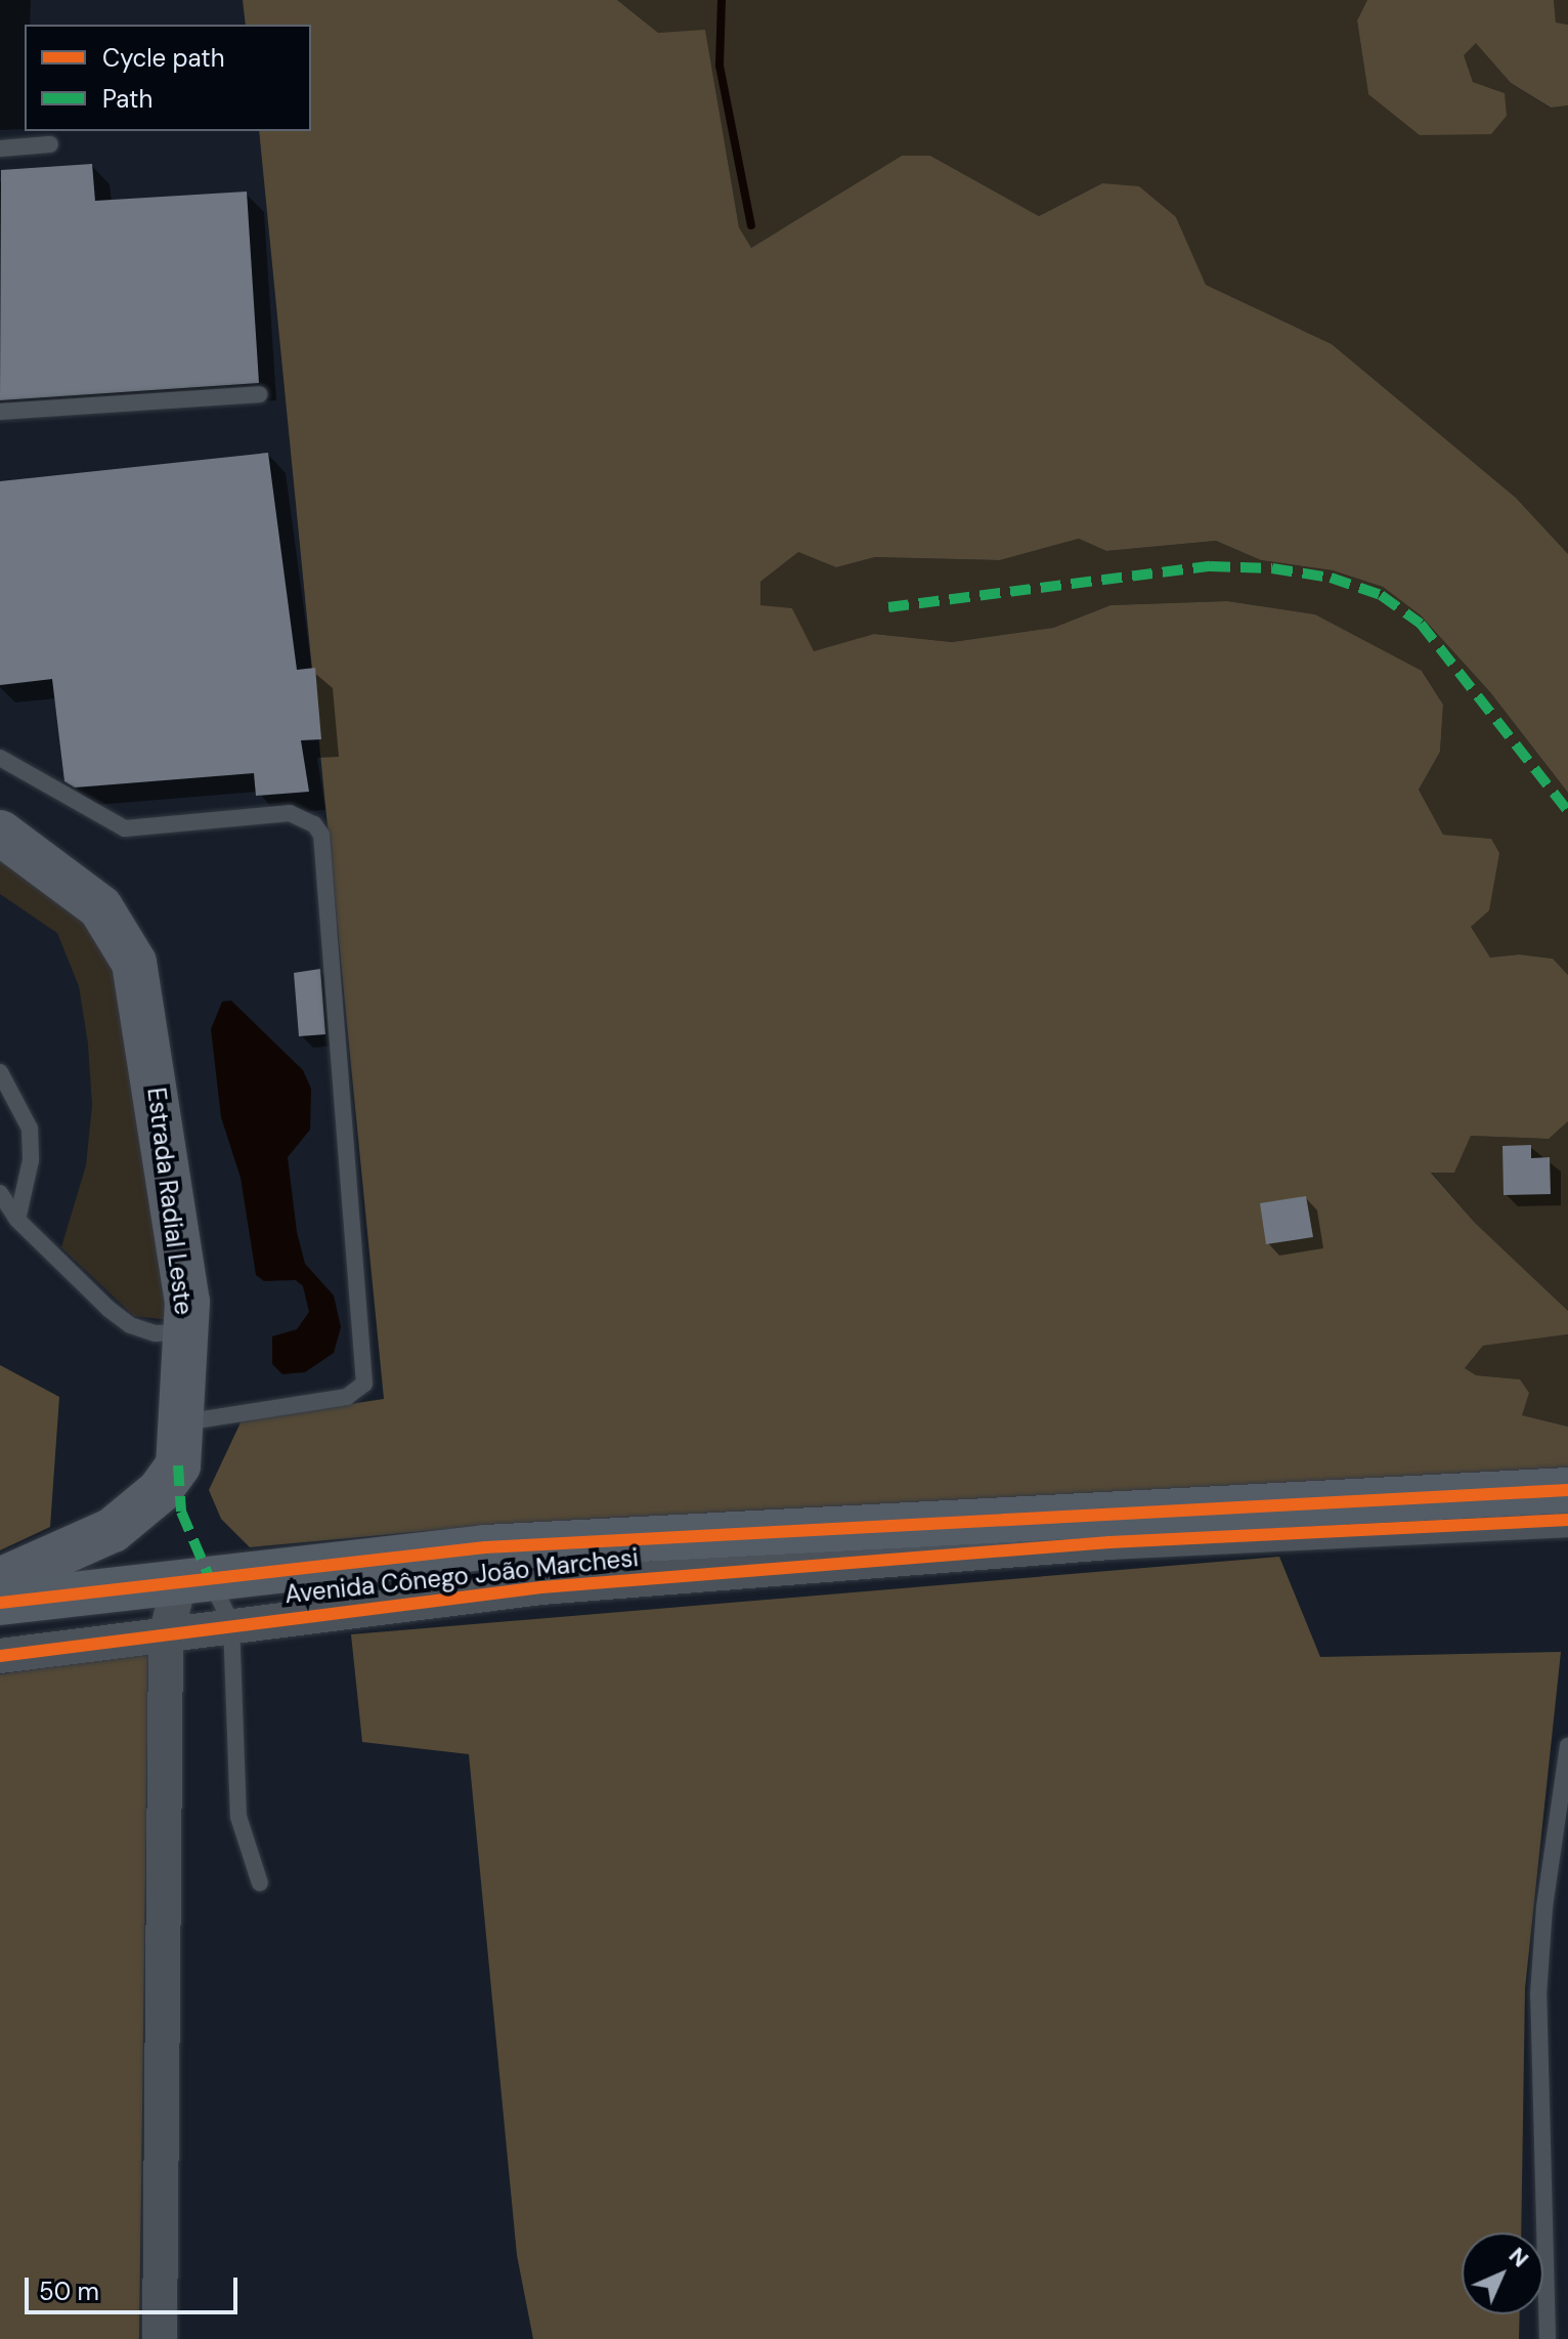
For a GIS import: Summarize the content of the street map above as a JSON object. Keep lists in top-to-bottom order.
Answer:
{
  "streets": {
    "street": ["Estrada Radial Leste", "Avenida Cônego João Marchesi"]
  },
  "legend": ["Cycle path", "Path"],
  "scale_bar": "50 m",
  "north": "top right"
}
